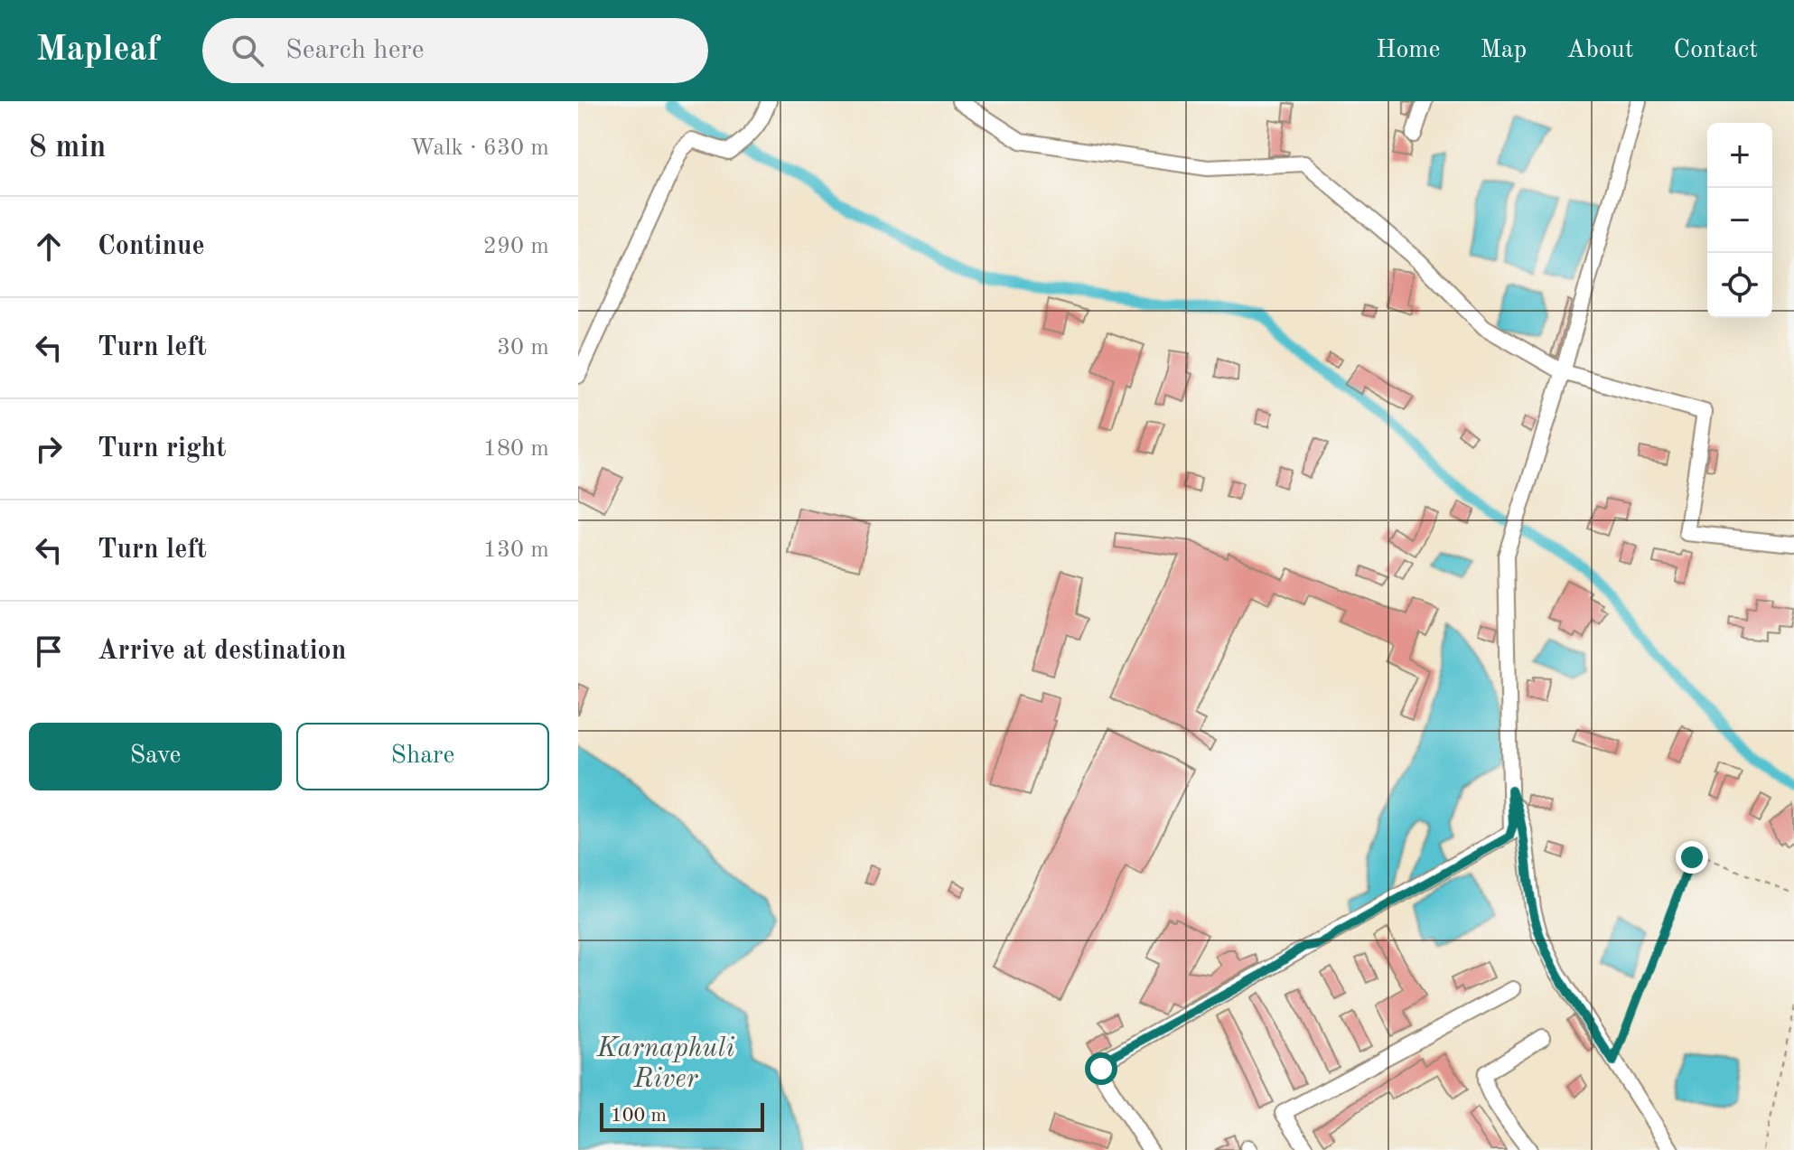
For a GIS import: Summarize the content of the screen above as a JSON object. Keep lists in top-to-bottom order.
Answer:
{
  "water": ["Karnaphuli River"],
  "scale_bar": "100 m",
  "page": {
    "header": "Mapleaf",
    "search": "Search here",
    "nav": [
      "Home",
      "Map",
      "About",
      "Contact"
    ],
    "heading": ["8 min", "Walk · 630 m"],
    "map_buttons": ["+", "−"],
    "list": [
      ["Continue", "290 m"],
      ["Turn left", "30 m"],
      ["Turn right", "180 m"],
      ["Turn left", "130 m"],
      "Arrive at destination"
    ],
    "buttons": ["Save", "Share"],
    "scale": "100 m"
  }
}
